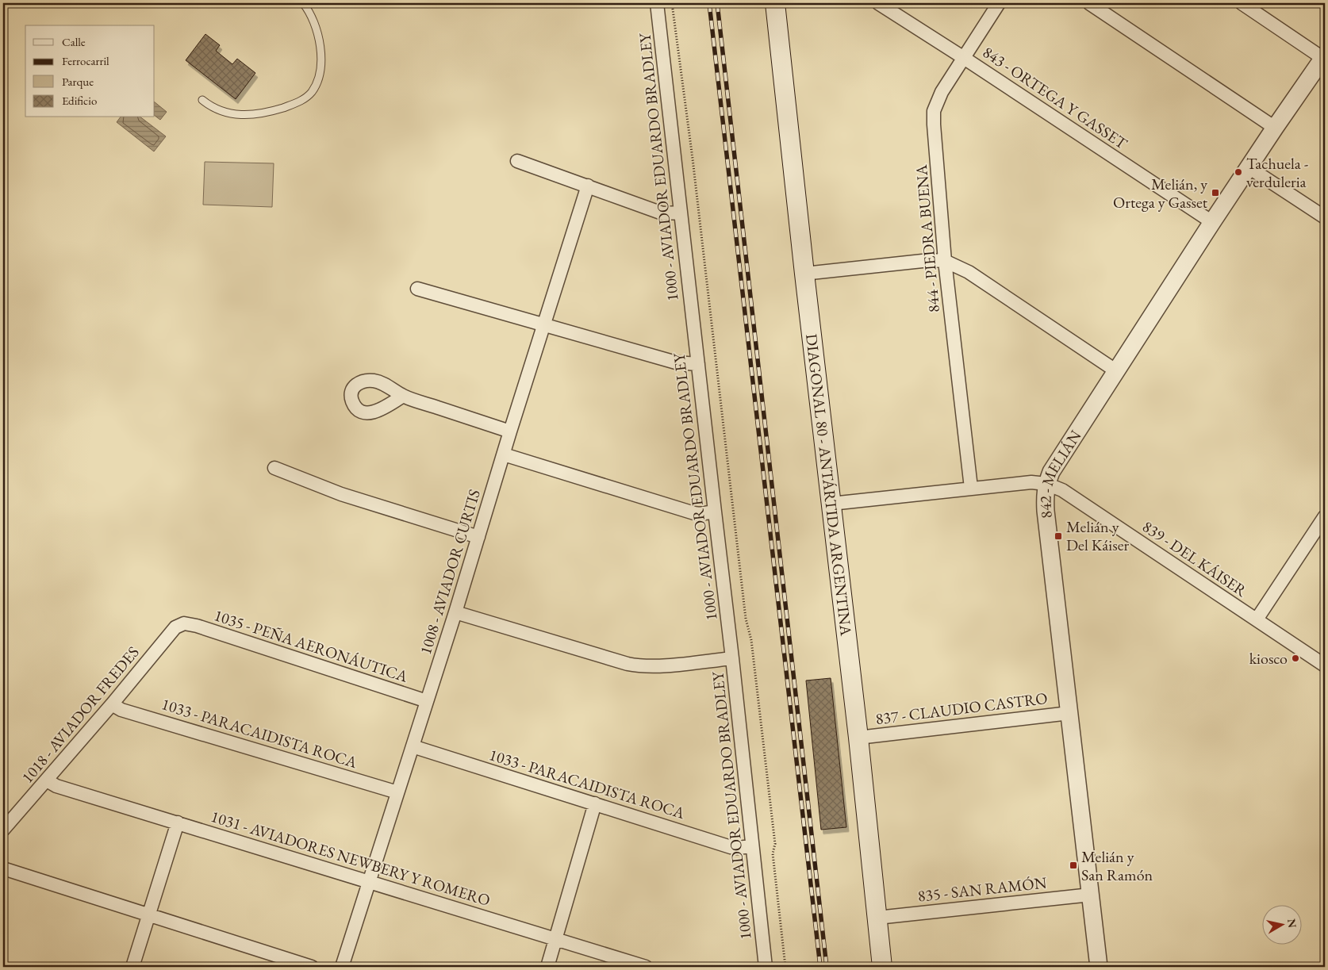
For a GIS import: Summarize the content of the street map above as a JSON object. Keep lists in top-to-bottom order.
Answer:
{
  "streets": {
    "main road": ["DIAGONAL 80 - ANTÁRTIDA ARGENTINA"],
    "street": [
      "843 - ORTEGA Y GASSET",
      "1000 - AVIADOR EDUARDO BRADLEY",
      "844 - PIEDRA BUENA",
      "842 - MELIÁN",
      "839 - DEL KÁISER",
      "1008 - AVIADOR CURTIS",
      "1035 - PEÑA AERONÁUTICA",
      "837 - CLAUDIO CASTRO",
      "1018 - AVIADOR FREDES",
      "1033 - PARACAIDISTA ROCA",
      "1031 - AVIADORES NEWBERY Y ROMERO",
      "835 - SAN RAMÓN"
    ]
  },
  "crossings": [
    ["843 - ORTEGA Y GASSET", "844 - PIEDRA BUENA"],
    ["843 - ORTEGA Y GASSET", "842 - MELIÁN"],
    ["1000 - AVIADOR EDUARDO BRADLEY", "1033 - PARACAIDISTA ROCA"],
    ["844 - PIEDRA BUENA", "839 - DEL KÁISER"],
    ["842 - MELIÁN", "839 - DEL KÁISER"],
    ["842 - MELIÁN", "837 - CLAUDIO CASTRO"],
    ["842 - MELIÁN", "835 - SAN RAMÓN"],
    ["DIAGONAL 80 - ANTÁRTIDA ARGENTINA", "839 - DEL KÁISER"],
    ["DIAGONAL 80 - ANTÁRTIDA ARGENTINA", "837 - CLAUDIO CASTRO"],
    ["DIAGONAL 80 - ANTÁRTIDA ARGENTINA", "835 - SAN RAMÓN"],
    ["1008 - AVIADOR CURTIS", "1035 - PEÑA AERONÁUTICA"],
    ["1008 - AVIADOR CURTIS", "1033 - PARACAIDISTA ROCA"],
    ["1008 - AVIADOR CURTIS", "1031 - AVIADORES NEWBERY Y ROMERO"],
    ["1035 - PEÑA AERONÁUTICA", "1018 - AVIADOR FREDES"],
    ["1018 - AVIADOR FREDES", "1033 - PARACAIDISTA ROCA"],
    ["1018 - AVIADOR FREDES", "1031 - AVIADORES NEWBERY Y ROMERO"]
  ],
  "places": {
    "other": ["Tachuela - verduleria", "kiosco"],
    "transit": ["Melián, y Ortega y Gasset", "Melián y Del Káiser", "Melián y San Ramón"]
  },
  "legend": [
    "Calle",
    "Ferrocarril",
    "Parque",
    "Edificio"
  ],
  "north": "right"
}
